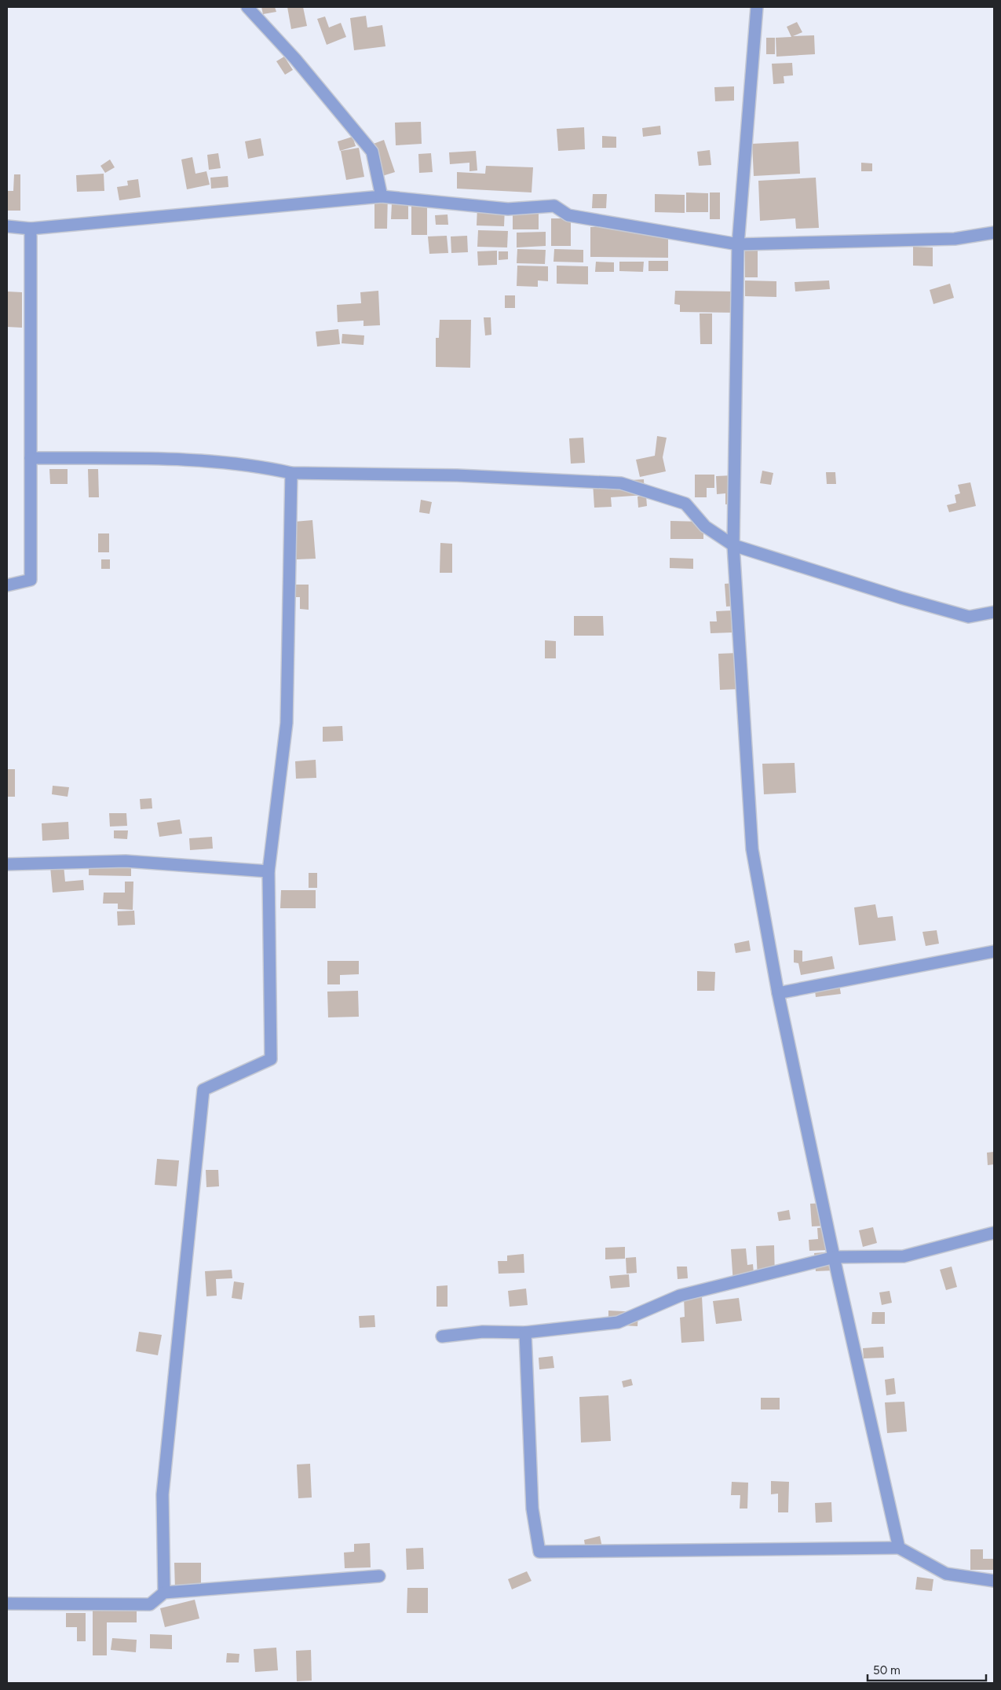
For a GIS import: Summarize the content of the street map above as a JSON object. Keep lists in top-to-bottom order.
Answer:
{
  "scale_bar": "50 m"
}
